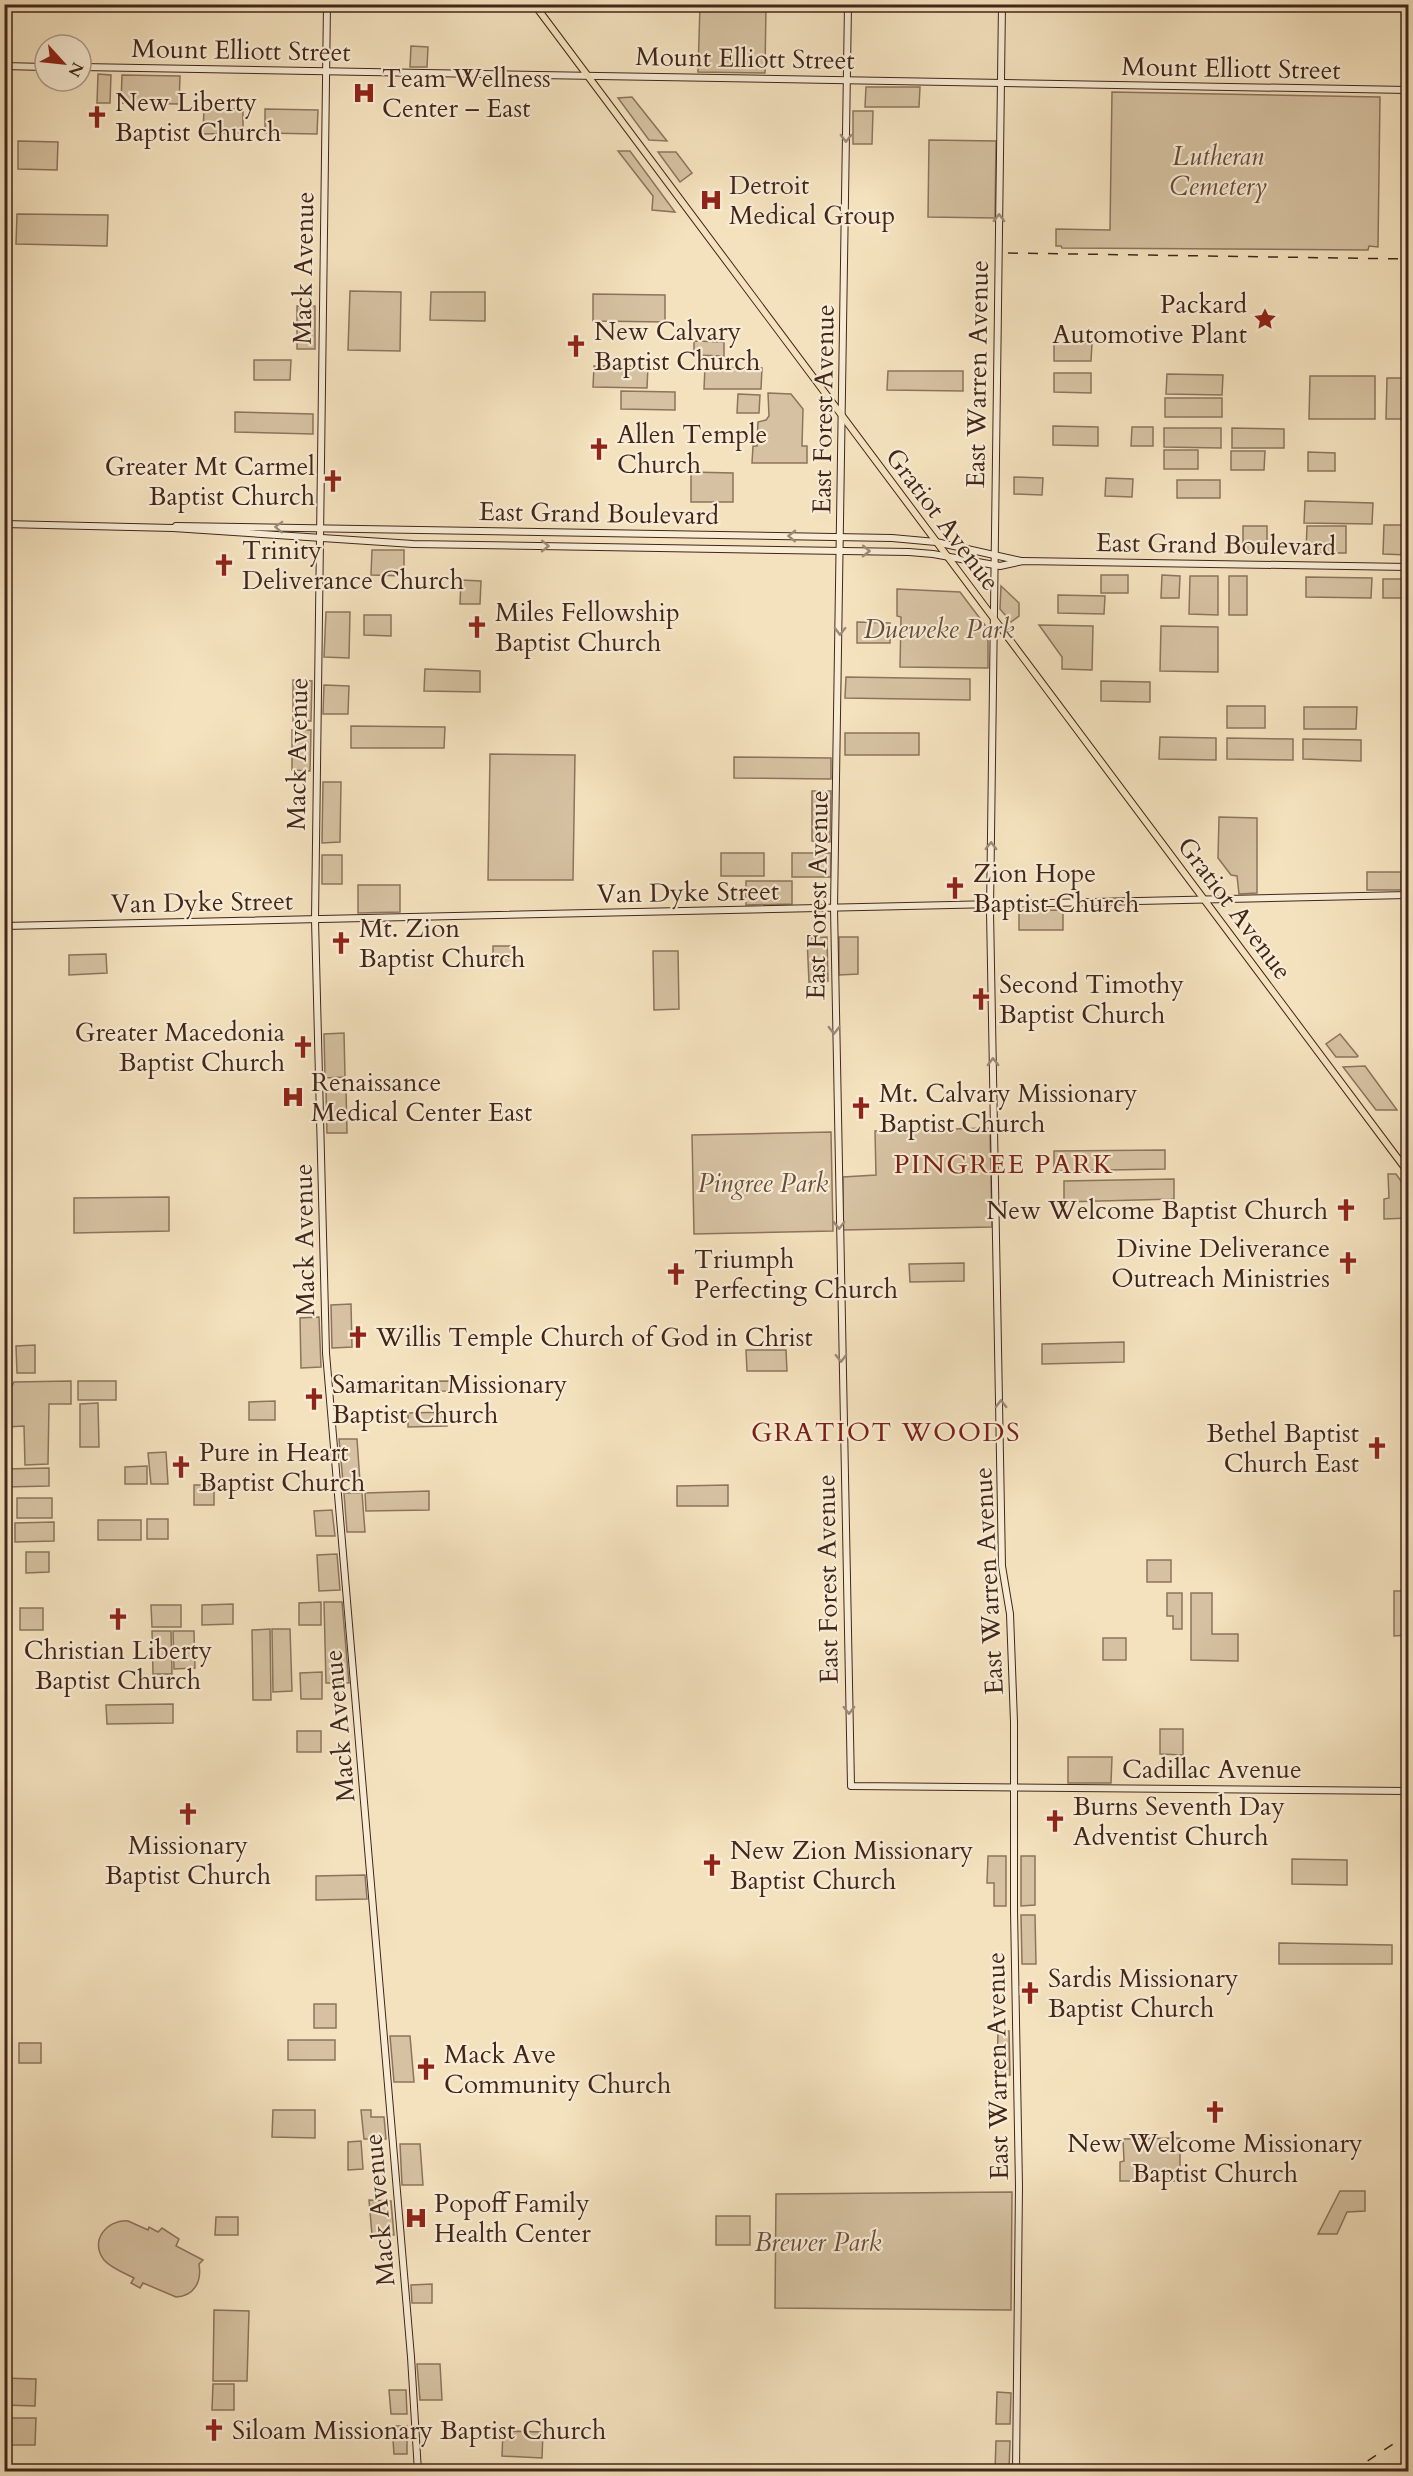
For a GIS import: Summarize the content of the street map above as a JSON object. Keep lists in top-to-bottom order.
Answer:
{
  "streets": {
    "main road": [
      "Mount Elliott Street",
      "Mack Avenue",
      "East Warren Avenue",
      "East Forest Avenue",
      "East Grand Boulevard",
      "Gratiot Avenue",
      "Van Dyke Street",
      "Cadillac Avenue"
    ]
  },
  "crossings": [
    ["Mount Elliott Street", "Mack Avenue"],
    ["Mount Elliott Street", "East Warren Avenue"],
    ["Mount Elliott Street", "East Forest Avenue"],
    ["Mount Elliott Street", "Gratiot Avenue"],
    ["Mack Avenue", "East Grand Boulevard"],
    ["Mack Avenue", "Van Dyke Street"],
    ["East Warren Avenue", "East Grand Boulevard"],
    ["East Warren Avenue", "Gratiot Avenue"],
    ["East Warren Avenue", "Van Dyke Street"],
    ["East Warren Avenue", "Cadillac Avenue"],
    ["East Forest Avenue", "East Grand Boulevard"],
    ["East Forest Avenue", "Gratiot Avenue"],
    ["East Forest Avenue", "Van Dyke Street"],
    ["East Forest Avenue", "Cadillac Avenue"],
    ["East Grand Boulevard", "Gratiot Avenue"],
    ["Gratiot Avenue", "Van Dyke Street"]
  ],
  "one_way": ["East Warren Avenue", "East Forest Avenue"],
  "districts": ["PINGREE PARK", "GRATIOT WOODS"],
  "parks": [
    "Lutheran Cemetery",
    "Dueweke Park",
    "Pingree Park",
    "Brewer Park"
  ],
  "places": {
    "hospital": [
      "Team Wellness Center – East",
      "Detroit Medical Group",
      "Renaissance Medical Center East",
      "Popoff Family Health Center"
    ],
    "church": [
      "New Liberty Baptist Church",
      "New Calvary Baptist Church",
      "Allen Temple Church",
      "Greater Mt Carmel Baptist Church",
      "Trinity Deliverance Church",
      "Miles Fellowship Baptist Church",
      "Zion Hope Baptist Church",
      "Mt. Zion Baptist Church",
      "Second Timothy Baptist Church",
      "Greater Macedonia Baptist Church",
      "Mt. Calvary Missionary Baptist Church",
      "New Welcome Baptist Church",
      "Divine Deliverance Outreach Ministries",
      "Triumph Perfecting Church",
      "Willis Temple Church of God in Christ",
      "Samaritan Missionary Baptist Church",
      "Bethel Baptist Church East",
      "Pure in Heart Baptist Church",
      "Christian Liberty Baptist Church",
      "Missionary Baptist Church",
      "Burns Seventh Day Adventist Church",
      "New Zion Missionary Baptist Church",
      "Sardis Missionary Baptist Church",
      "Mack Ave Community Church",
      "New Welcome Missionary Baptist Church",
      "Siloam Missionary Baptist Church"
    ],
    "place": ["Packard Automotive Plant"]
  },
  "north": "bottom right"
}
